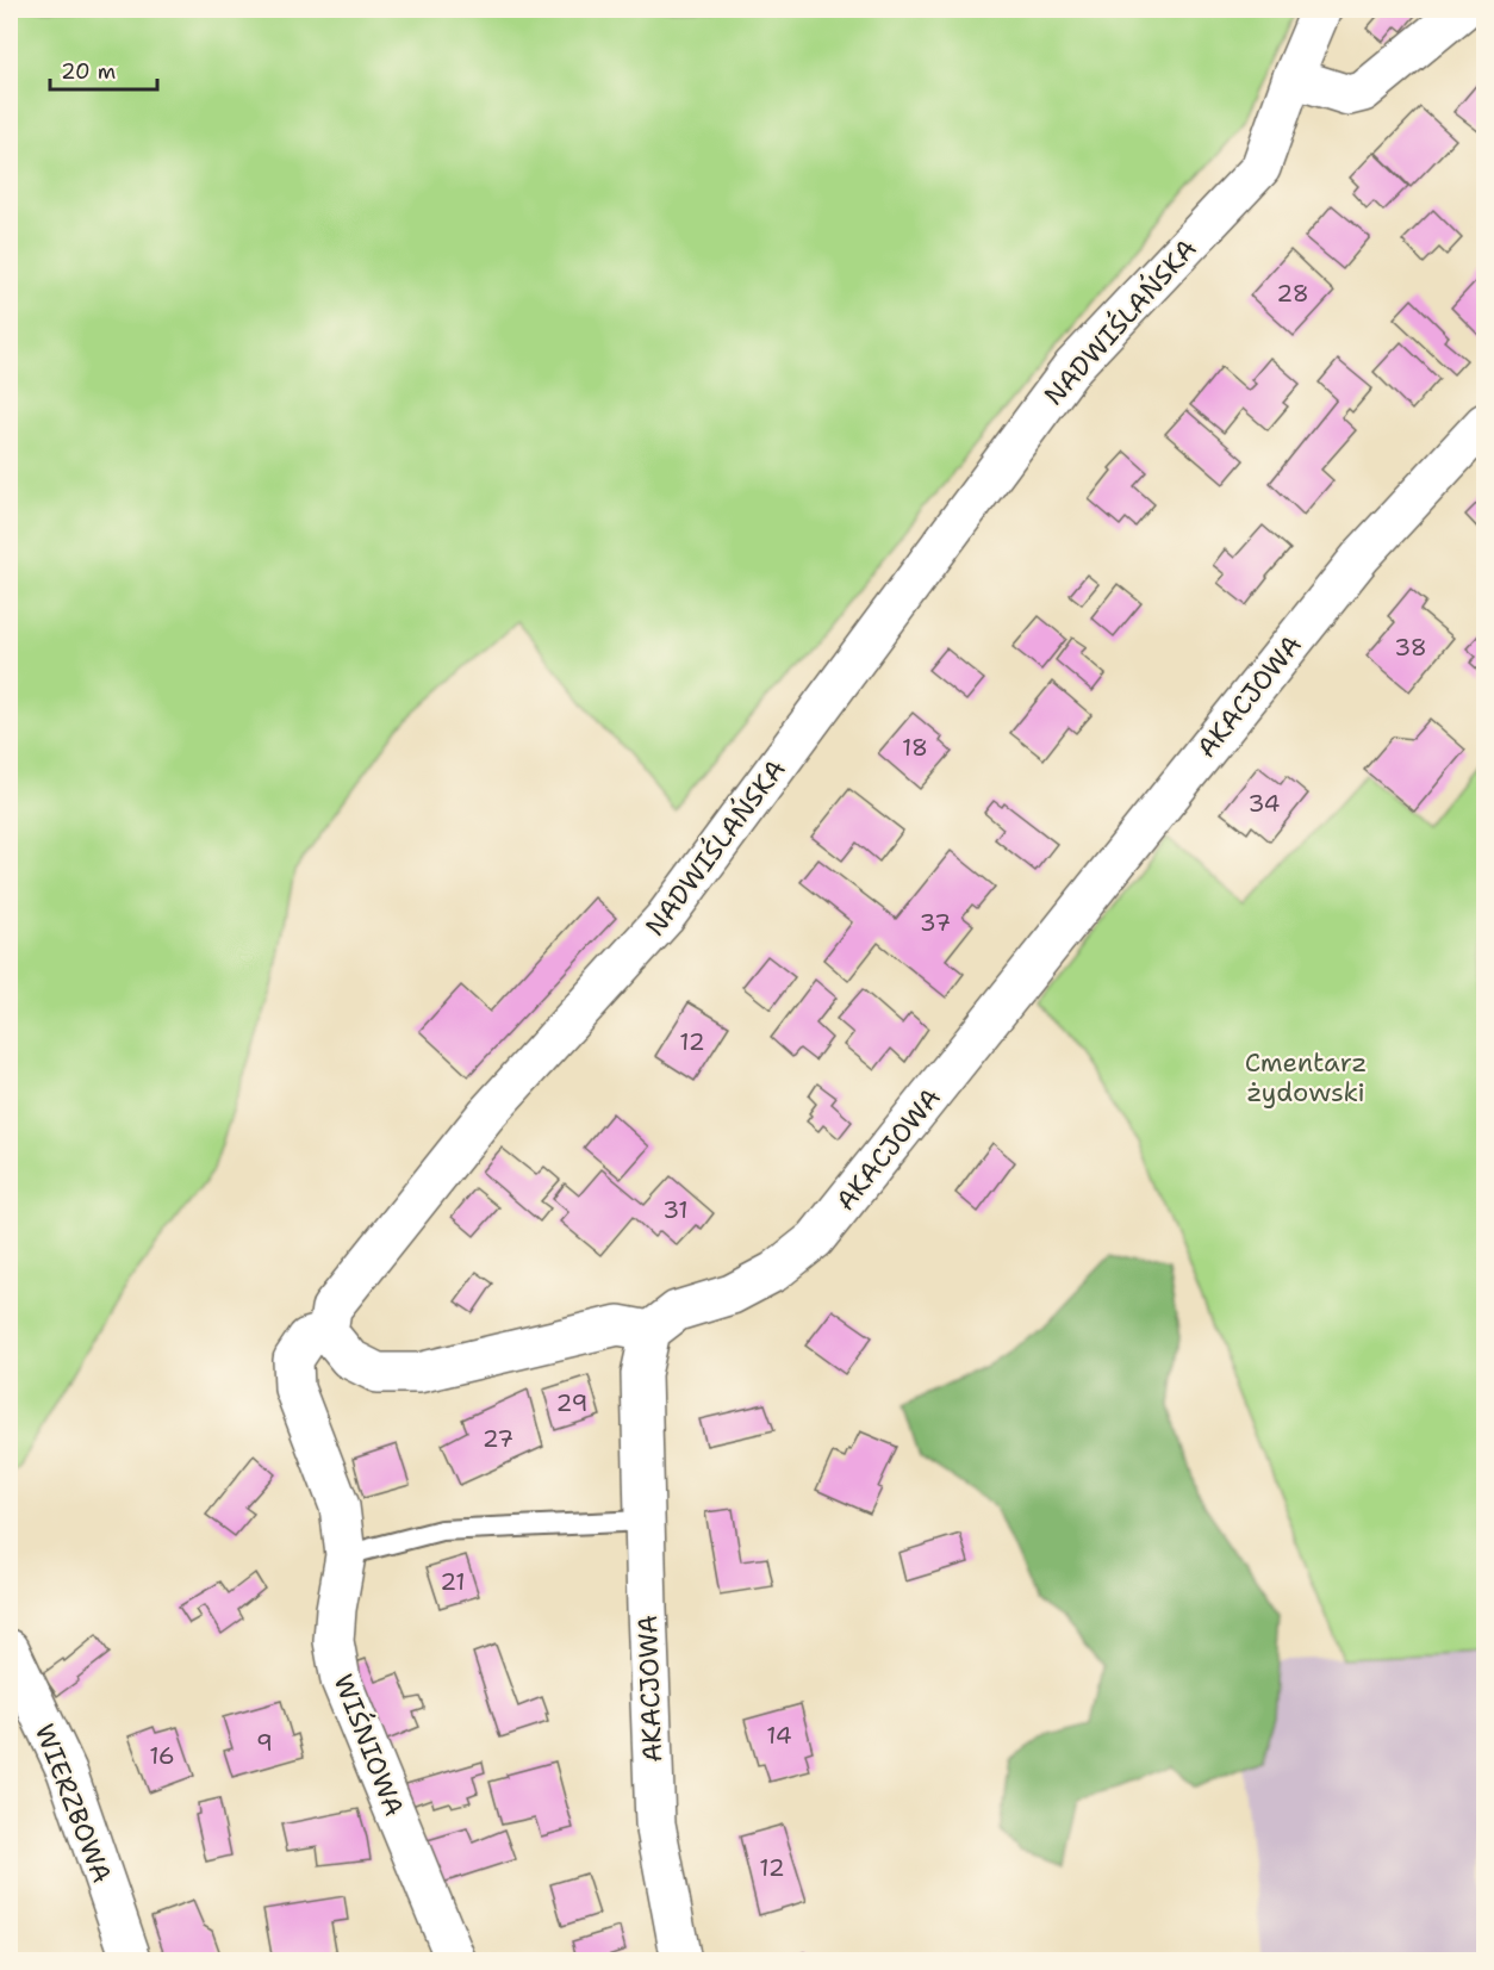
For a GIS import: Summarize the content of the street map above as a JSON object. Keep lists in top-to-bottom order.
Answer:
{
  "streets": {
    "street": [
      "NADWIŚLAŃSKA",
      "AKACJOWA",
      "WIŚNIOWA",
      "WIERZBOWA"
    ]
  },
  "crossings": [
    ["NADWIŚLAŃSKA", "WIŚNIOWA"]
  ],
  "parks": ["Cmentarz żydowski"],
  "house_numbers": [
    "28",
    "38",
    "18",
    "34",
    "37",
    "12",
    "31",
    "29",
    "27",
    "21",
    "14",
    "9",
    "16",
    "12"
  ],
  "scale_bar": "20 m"
}
